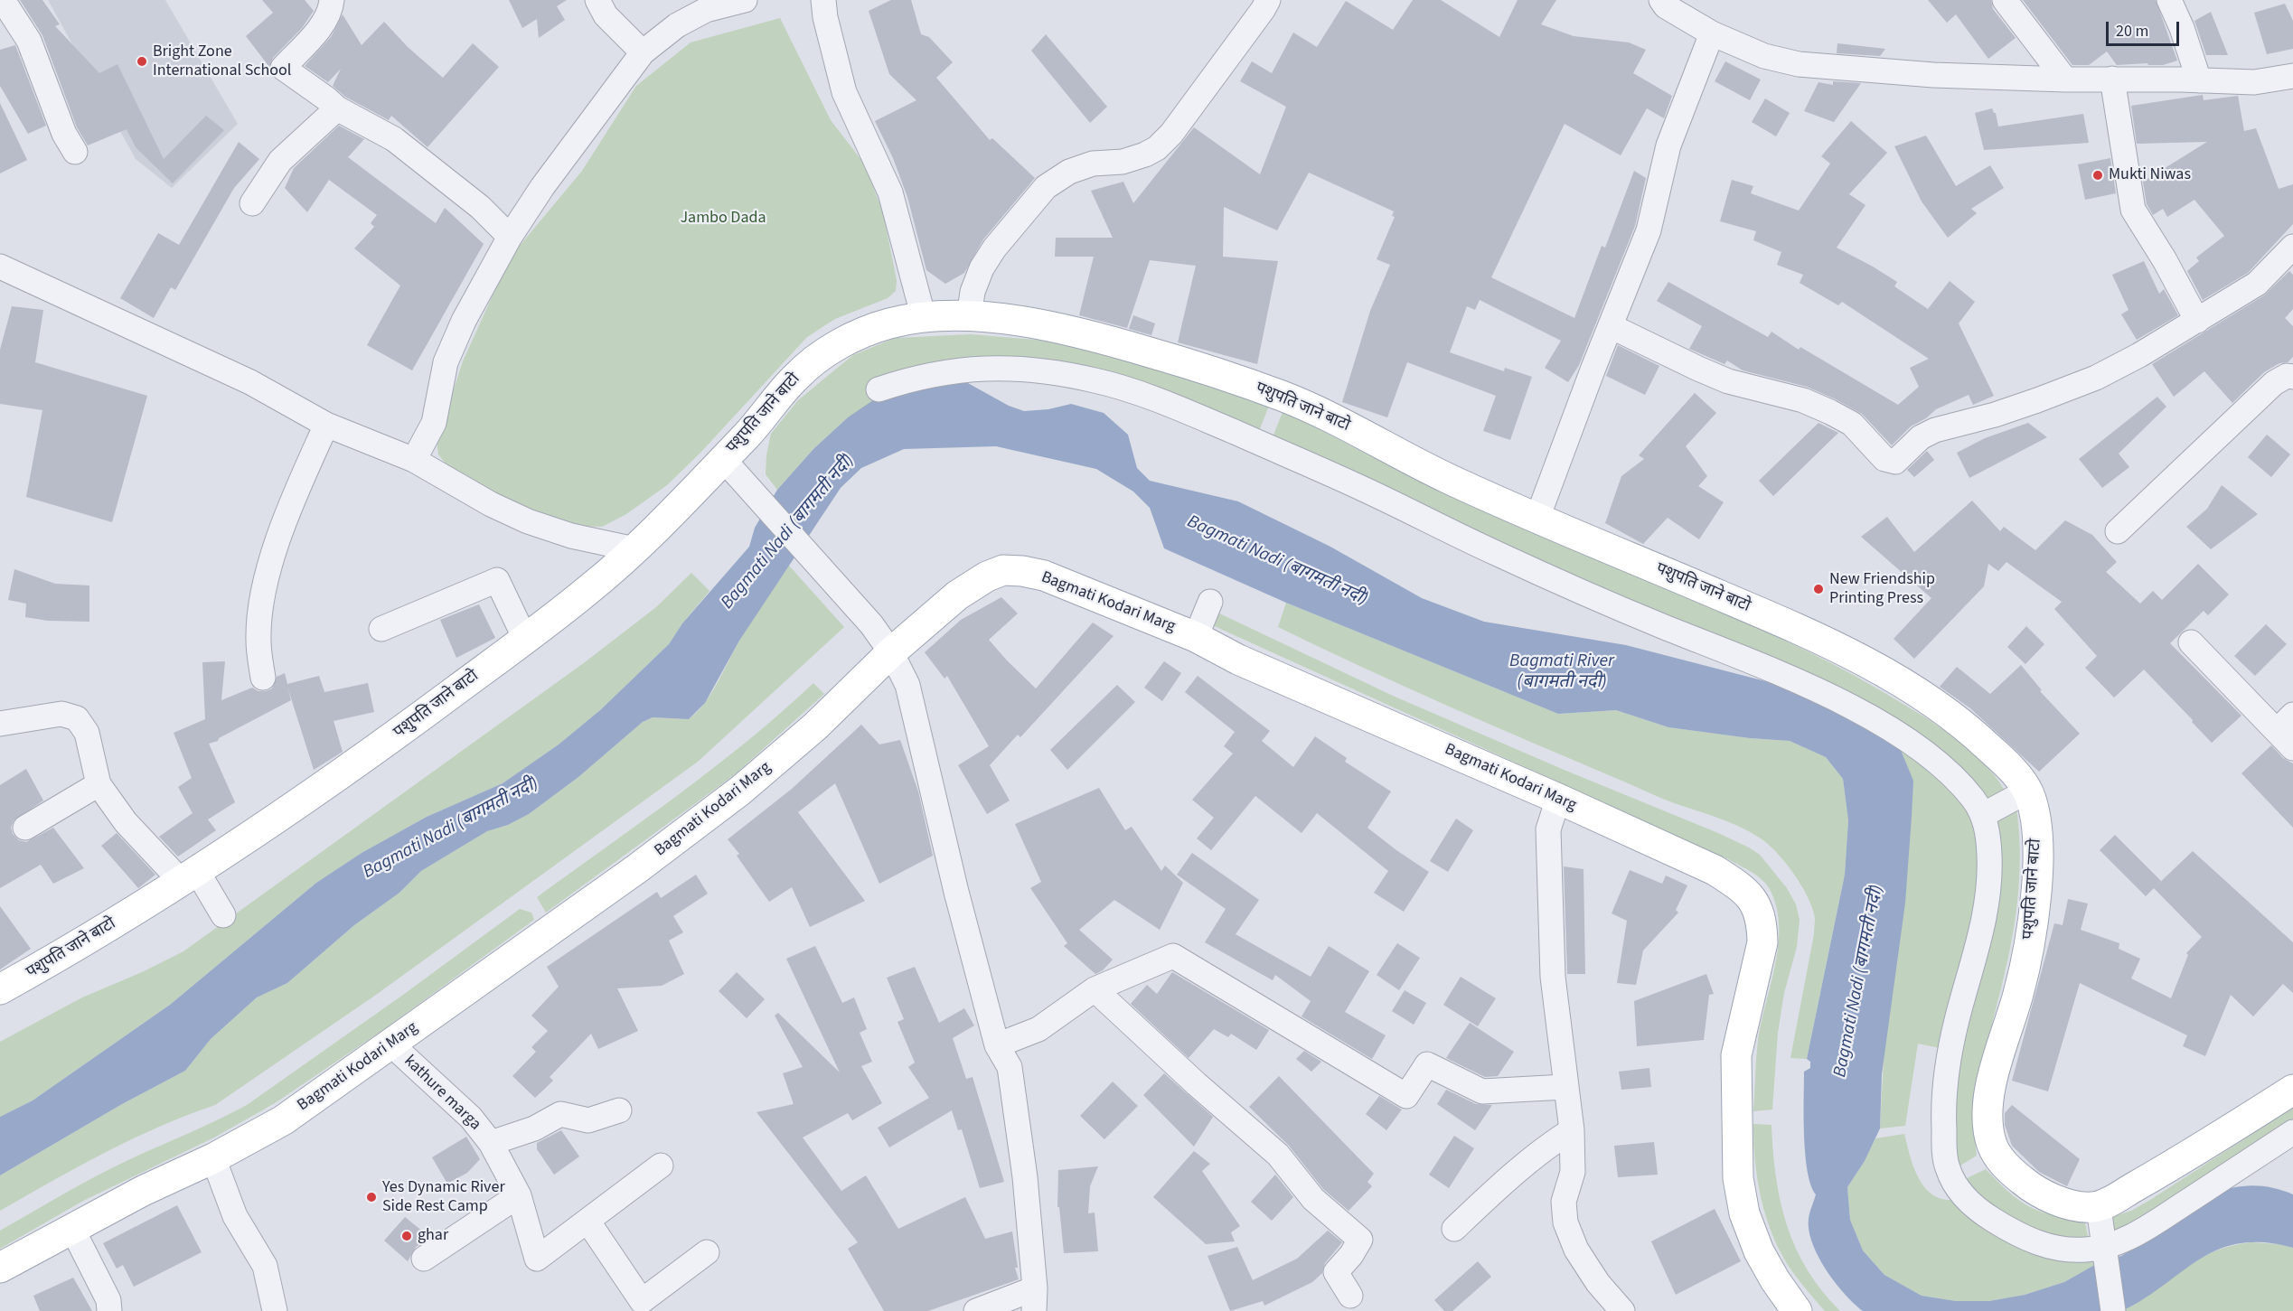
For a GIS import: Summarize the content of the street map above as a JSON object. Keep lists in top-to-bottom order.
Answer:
{
  "streets": {
    "main road": ["पशुपति जाने बाटो", "Bagmati Kodari Marg"],
    "street": ["kathure marga"]
  },
  "crossings": [
    ["Bagmati Kodari Marg", "kathure marga"]
  ],
  "water": ["Bagmati Nadi (बागमती नदी)", "Bagmati River (बागमती नदी)"],
  "parks": ["Jambo Dada"],
  "places": [
    "Bright Zone International School",
    "Mukti Niwas",
    "New Friendship Printing Press",
    "Yes Dynamic River Side Rest Camp",
    "ghar"
  ],
  "scale_bar": "20 m"
}
